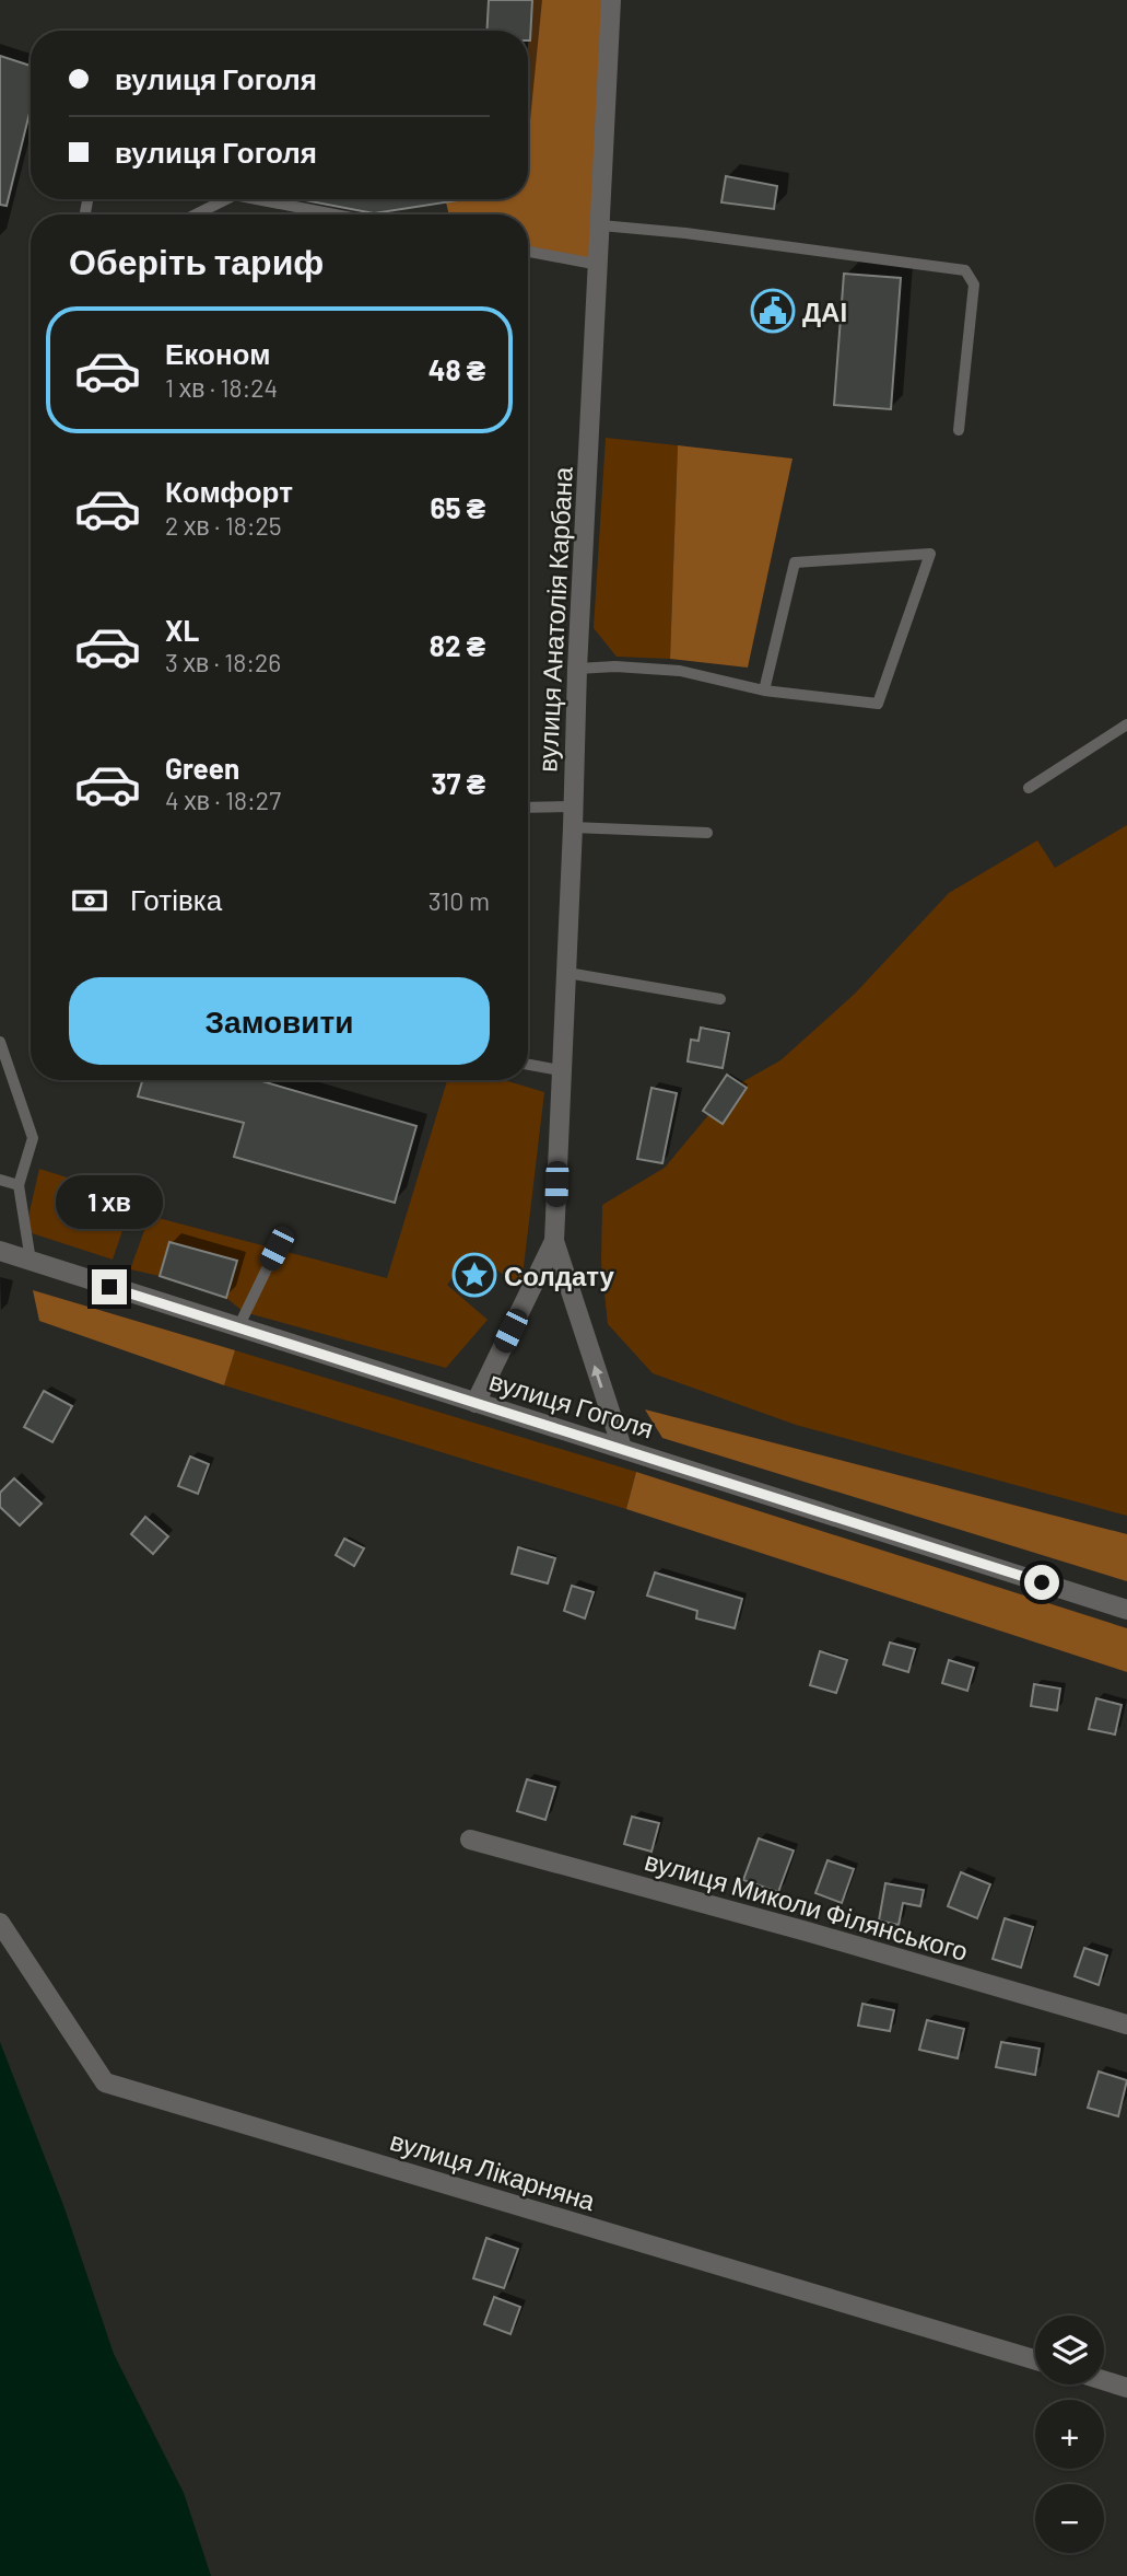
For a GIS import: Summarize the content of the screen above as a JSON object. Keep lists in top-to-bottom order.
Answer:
{
  "streets": {
    "street": [
      "вулиця Анатолія Карбана",
      "вулиця Гоголя",
      "вулиця Миколи Філянського",
      "вулиця Лікарняна"
    ]
  },
  "places": {
    "public building": ["ДАІ"],
    "place": ["Солдату"]
  },
  "page": {
    "banner": ["вулиця Гоголя", "вулиця Гоголя"],
    "heading": "Оберіть тариф",
    "list": [
      {
        "name": "Економ",
        "note": "1 хв · 18:24",
        "value": "48 ₴"
      },
      {
        "name": "Комфорт",
        "note": "2 хв · 18:25",
        "value": "65 ₴"
      },
      {
        "name": "XL",
        "note": "3 хв · 18:26",
        "value": "82 ₴"
      },
      {
        "name": "Green",
        "note": "4 хв · 18:27",
        "value": "37 ₴"
      }
    ],
    "pay": ["Готівка", "310 m"],
    "buttons": "Замовити",
    "bubble": "1 хв",
    "map_buttons": ["+", "−"]
  }
}
